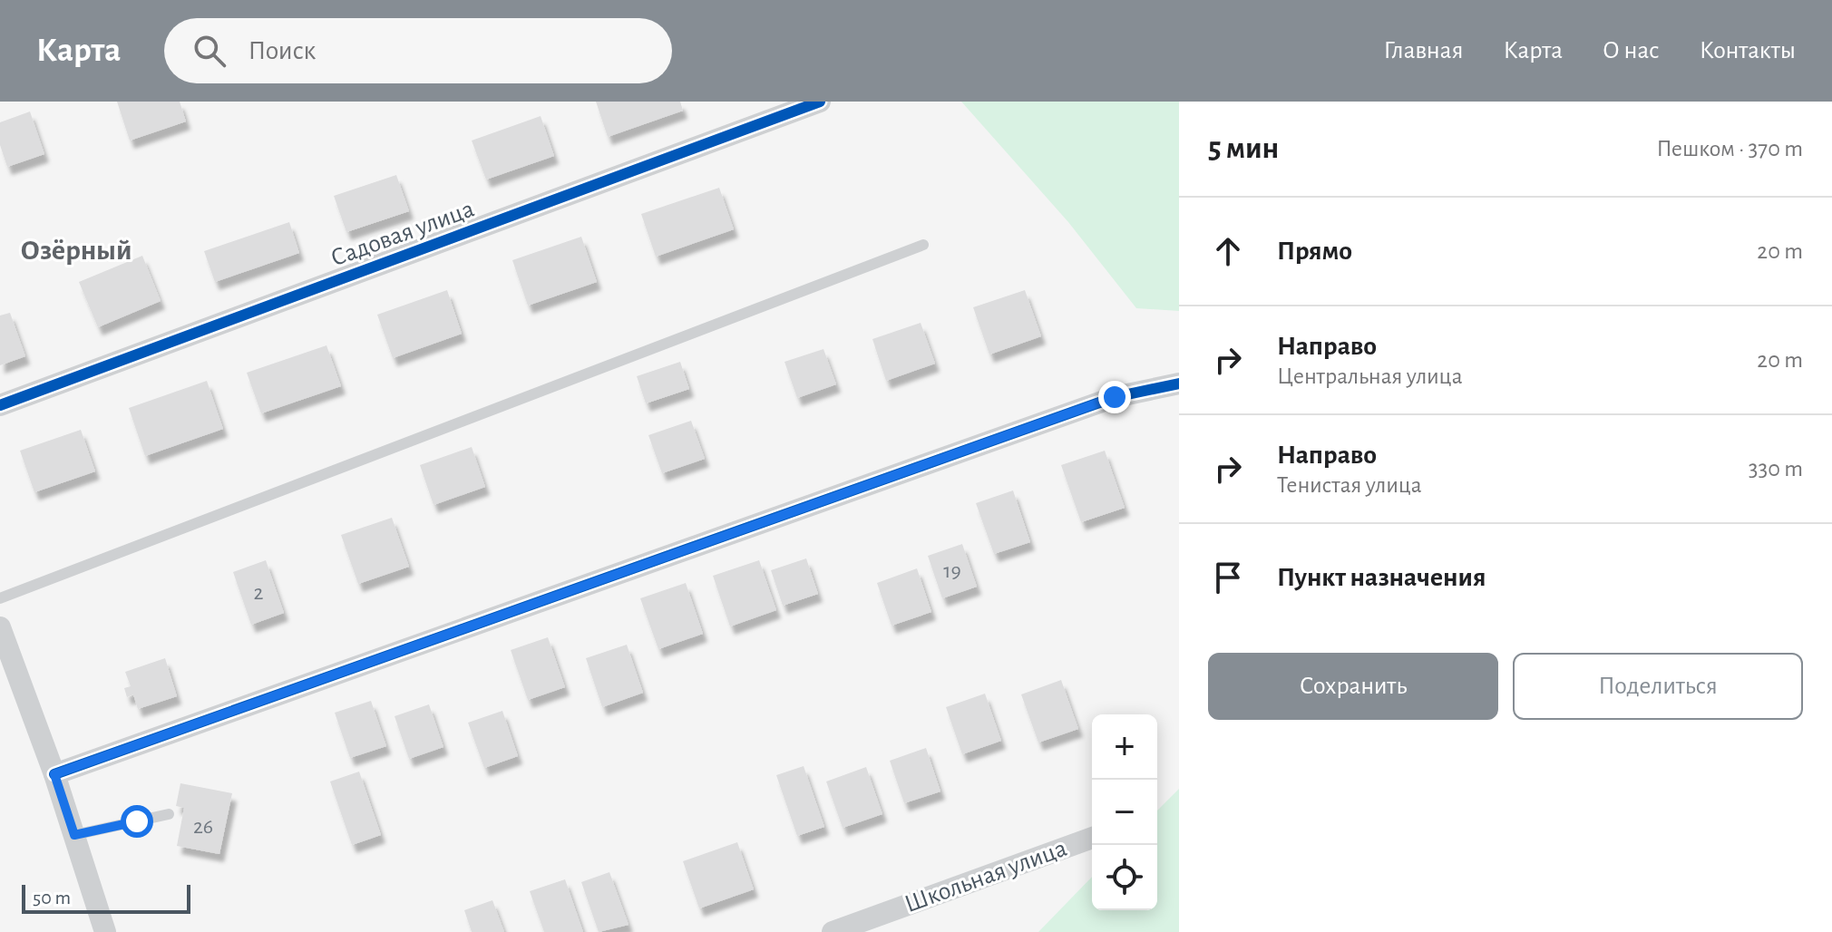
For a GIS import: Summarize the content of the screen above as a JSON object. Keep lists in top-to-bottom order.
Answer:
{
  "streets": {
    "street": ["Садовая улица", "Школьная улица"]
  },
  "districts": ["Озёрный"],
  "house_numbers": ["19", "2", "26"],
  "scale_bar": "50 m",
  "page": {
    "header": "Карта",
    "search": "Поиск",
    "nav": [
      "Главная",
      "Карта",
      "О нас",
      "Контакты"
    ],
    "heading": ["5 мин", "Пешком · 370 m"],
    "list": [
      ["Прямо", "20 m"],
      ["Направо", "Центральная улица", "20 m"],
      ["Направо", "Тенистая улица", "330 m"],
      "Пункт назначения"
    ],
    "buttons": ["Сохранить", "Поделиться"],
    "map_buttons": ["+", "−"],
    "scale": "50 m"
  }
}
